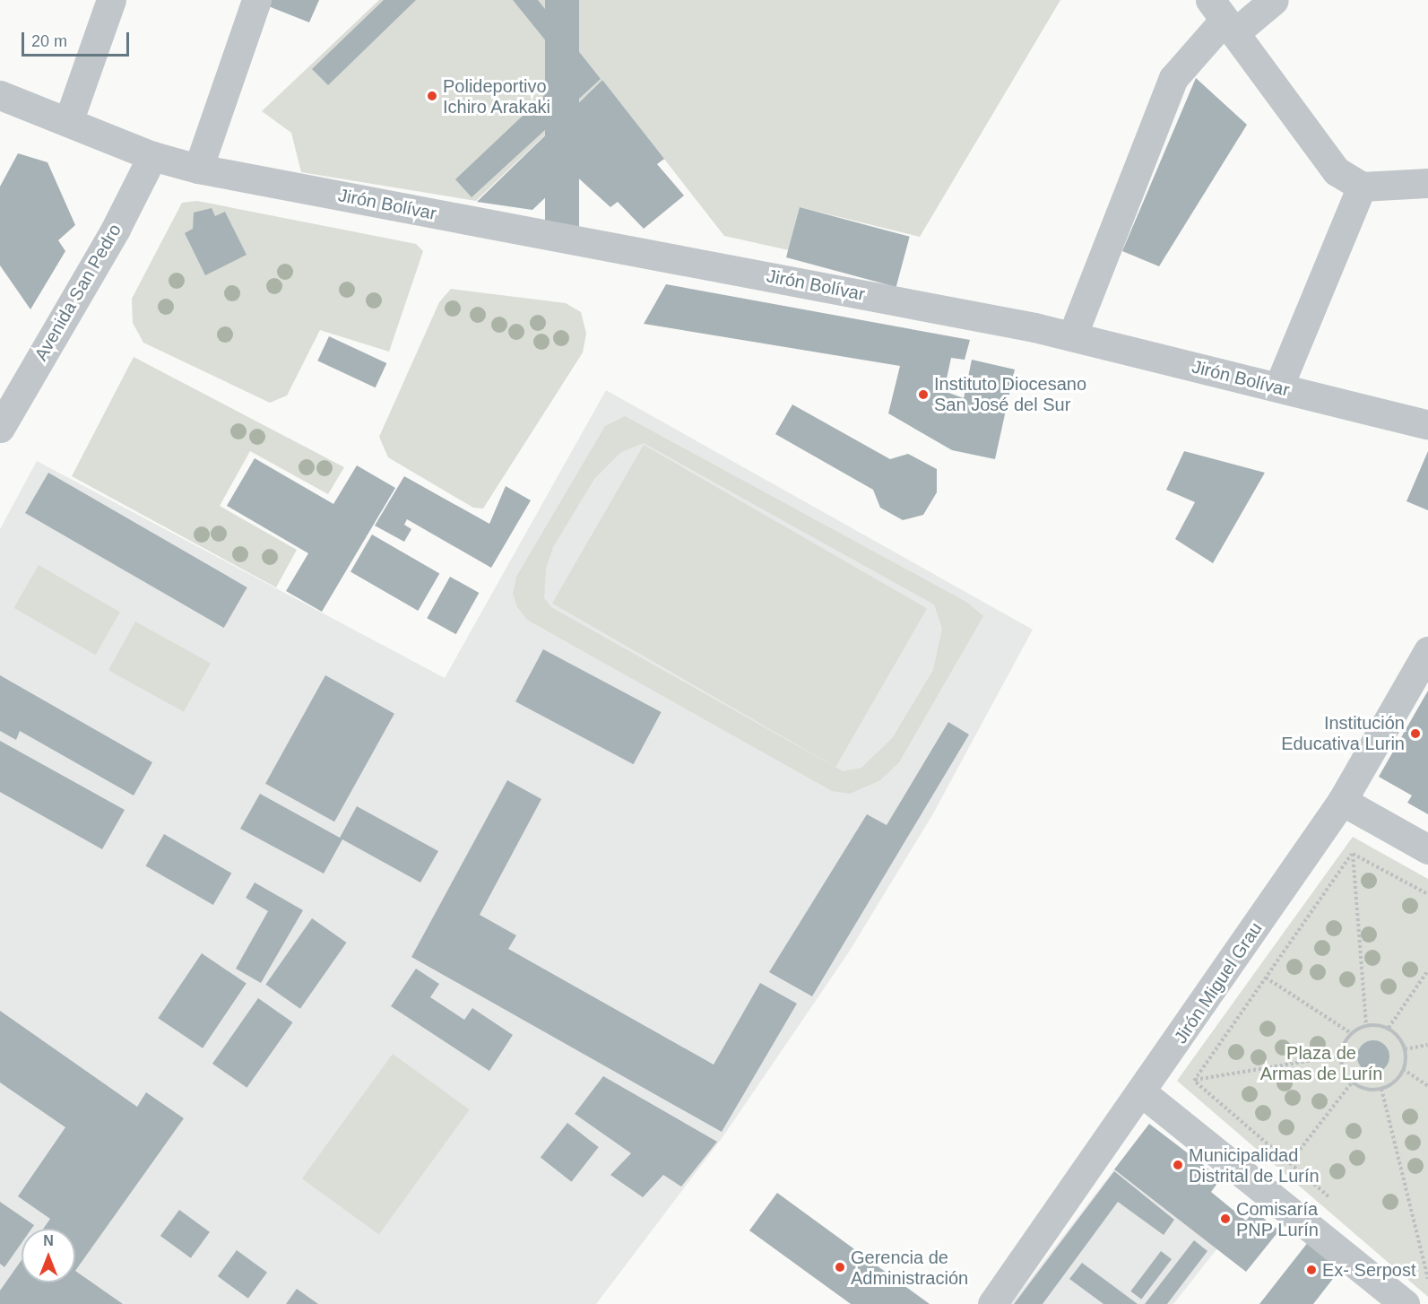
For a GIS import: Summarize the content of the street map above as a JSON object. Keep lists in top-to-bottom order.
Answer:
{
  "streets": {
    "street": ["Jirón Bolívar", "Avenida San Pedro", "Jirón Miguel Grau"]
  },
  "crossings": [
    ["Jirón Bolívar", "Avenida San Pedro"]
  ],
  "parks": ["Plaza de Armas de Lurín"],
  "places": [
    "Polideportivo Ichiro Arakaki",
    "Instituto Diocesano San José del Sur",
    "Institución Educativa Lurin",
    "Municipalidad Distrital de Lurín",
    "Comisaría PNP Lurín",
    "Gerencia de Administración",
    "Ex- Serpost"
  ],
  "scale_bar": "20 m",
  "north": "top"
}
